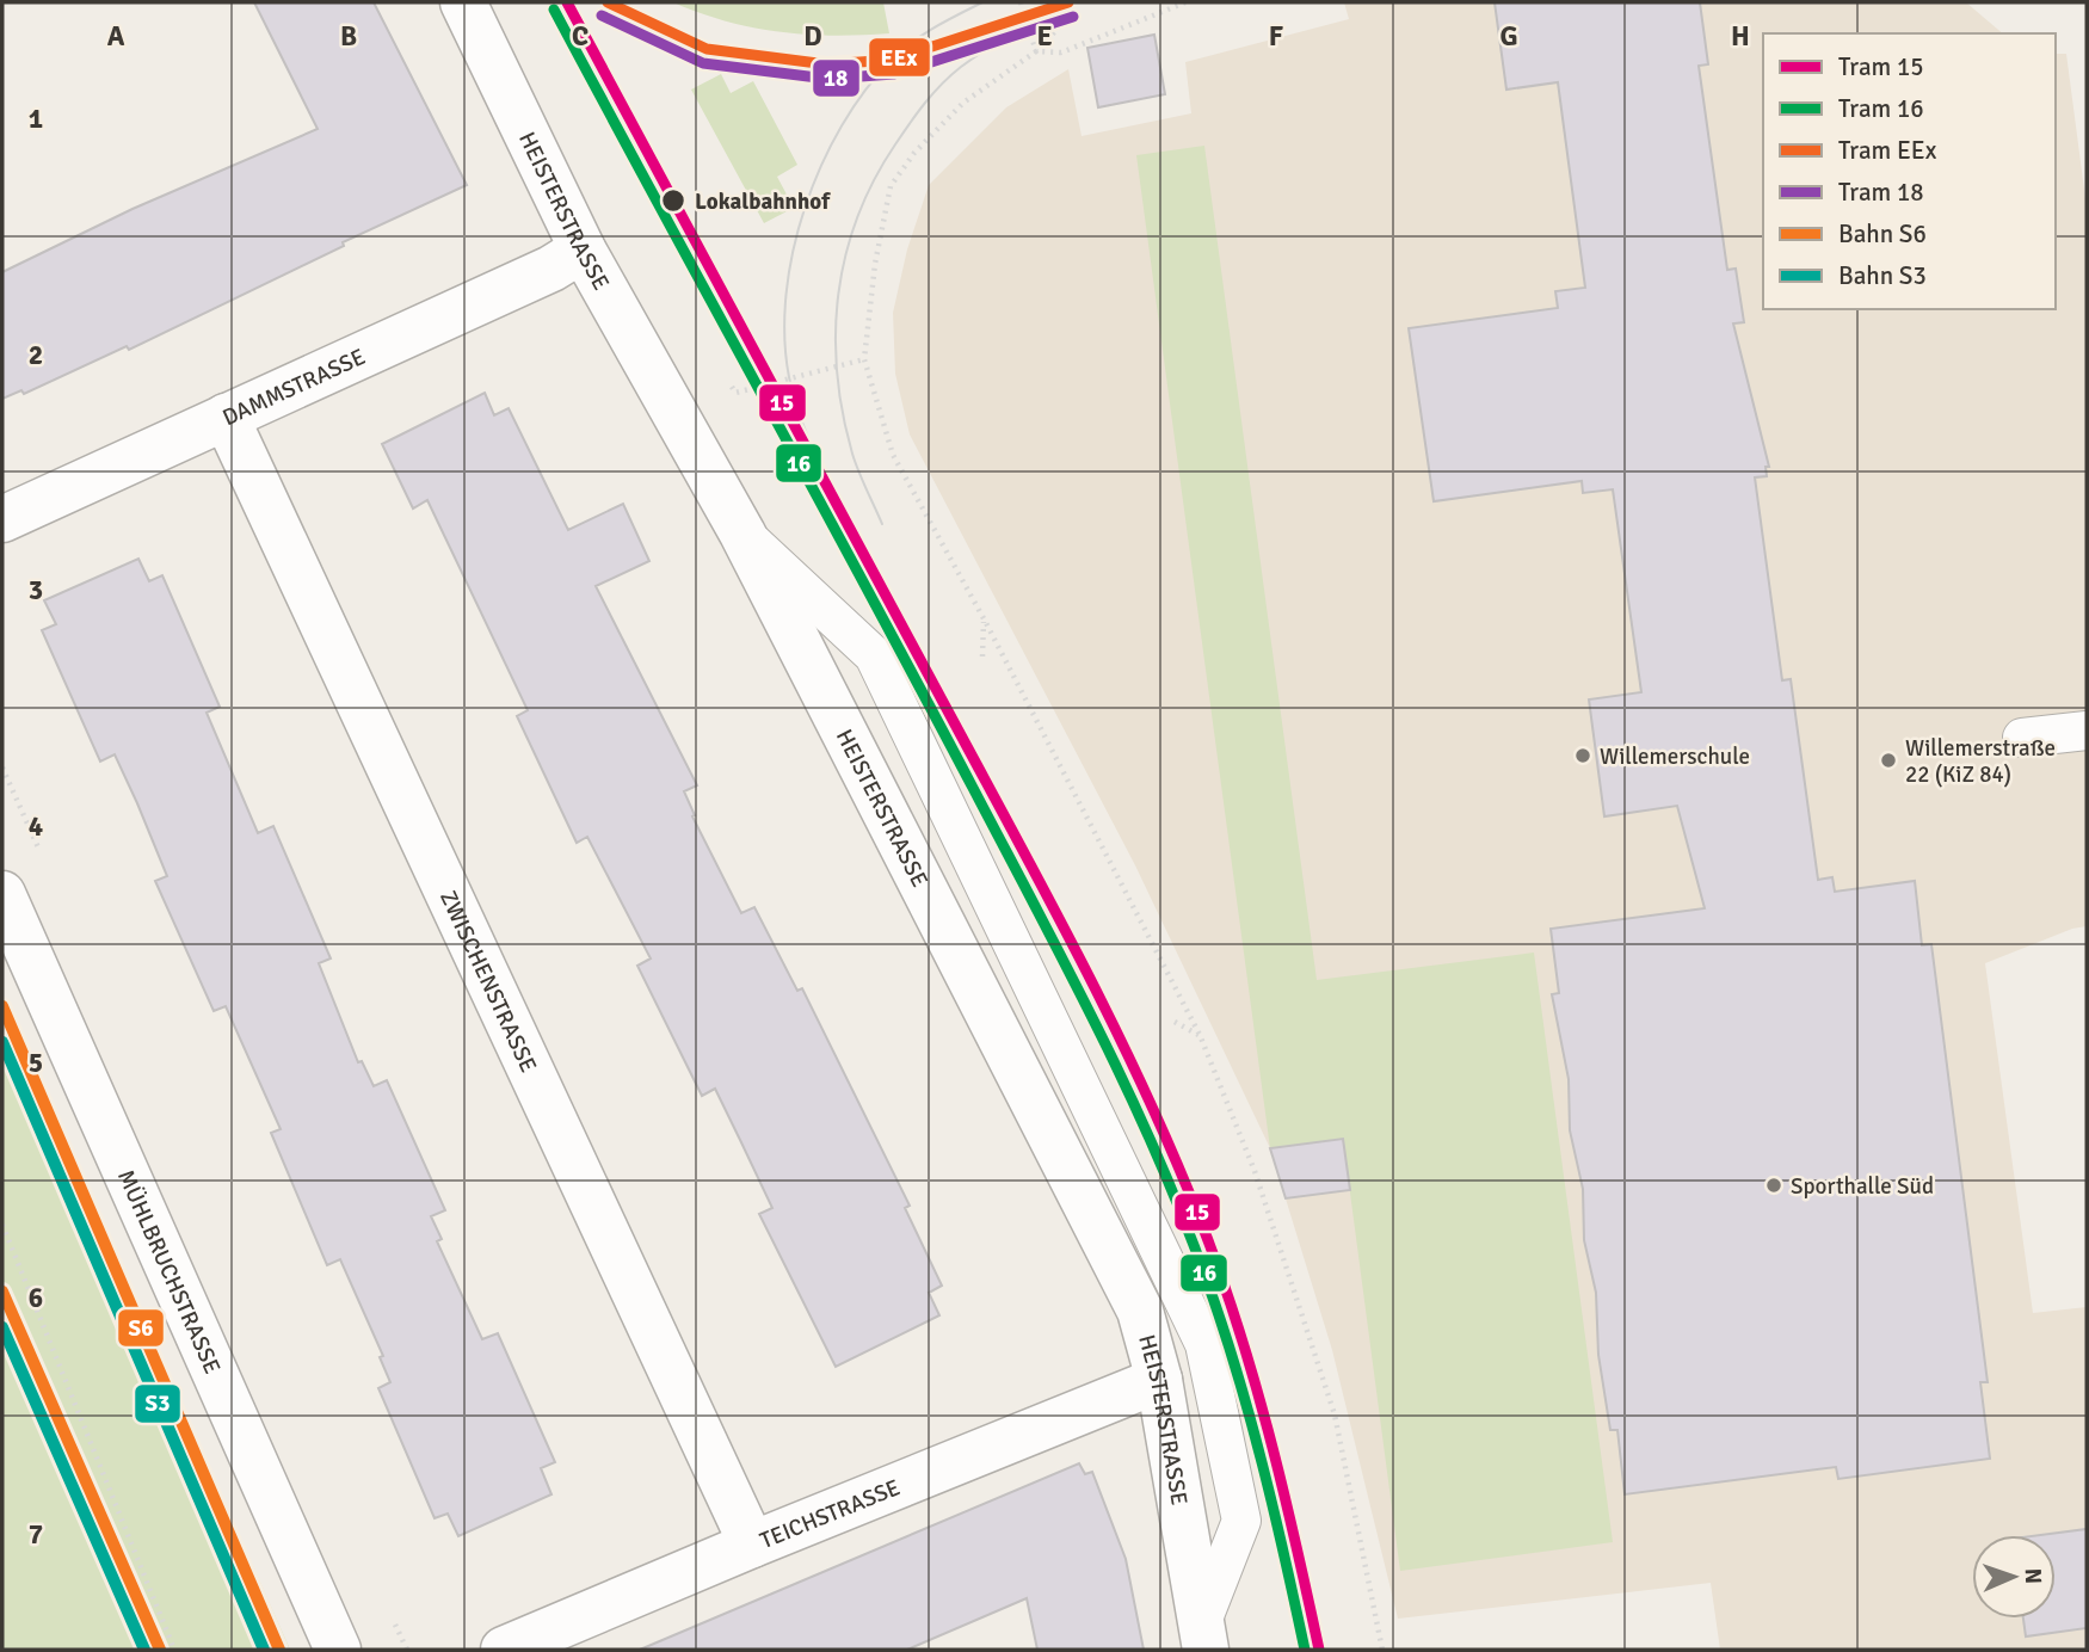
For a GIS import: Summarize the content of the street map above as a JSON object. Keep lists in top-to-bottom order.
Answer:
{
  "streets": {
    "street": [
      "HEISTERSTRASSE",
      "DAMMSTRASSE",
      "ZWISCHENSTRASSE",
      "MÜHLBRUCHSTRASSE",
      "TEICHSTRASSE"
    ]
  },
  "crossings": [
    ["HEISTERSTRASSE", "DAMMSTRASSE"],
    ["HEISTERSTRASSE", "TEICHSTRASSE"],
    ["DAMMSTRASSE", "ZWISCHENSTRASSE"],
    ["ZWISCHENSTRASSE", "TEICHSTRASSE"]
  ],
  "places": [
    "Lokalbahnhof",
    "Willemerschule",
    "Willemerstraße 22 (KiZ 84)",
    "Sporthalle Süd"
  ],
  "lines": [
    "tram line 15",
    "tram line EEx",
    "tram line 16",
    "tram line 18",
    "rail line S6",
    "rail line S3"
  ],
  "legend": [
    "Tram 15",
    "Tram 16",
    "Tram EEx",
    "Tram 18",
    "Bahn S6",
    "Bahn S3"
  ],
  "north": "right",
  "grid": {
    "columns": [
      "A",
      "B",
      "C",
      "D",
      "E",
      "F",
      "G",
      "H"
    ],
    "rows": [
      "1",
      "2",
      "3",
      "4",
      "5",
      "6",
      "7"
    ]
  }
}
